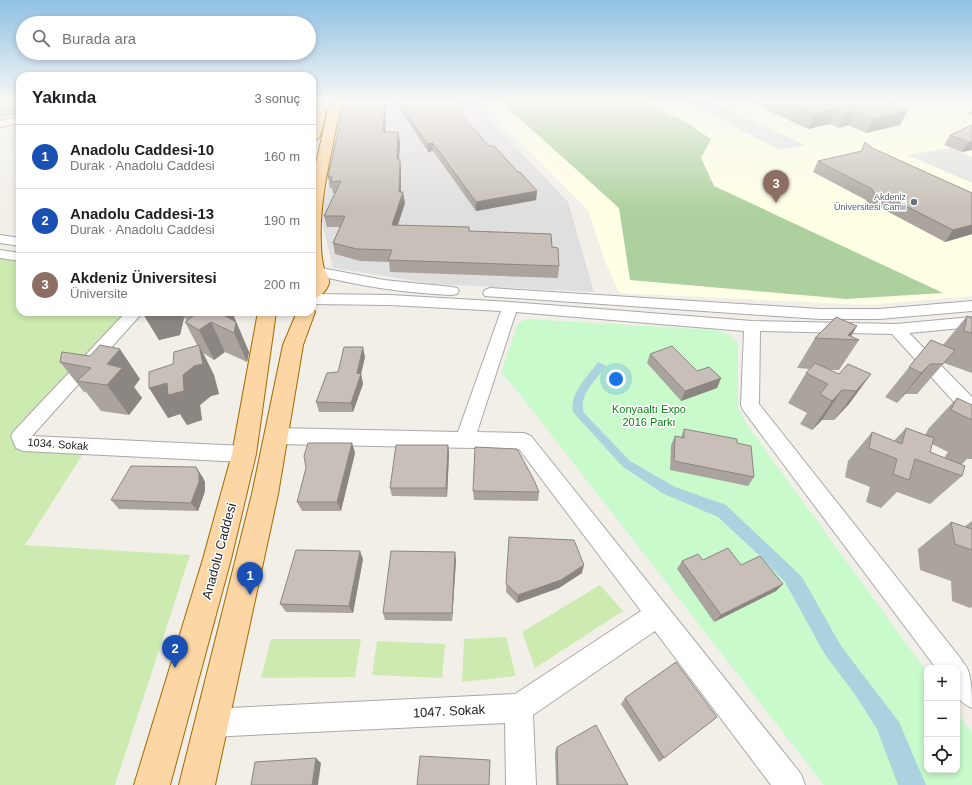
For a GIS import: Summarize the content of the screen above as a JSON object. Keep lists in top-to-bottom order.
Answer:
{
  "streets": {
    "main road": ["Anadolu Caddesi"],
    "street": ["1034. Sokak", "1047. Sokak"]
  },
  "crossings": [
    ["1034. Sokak", "Anadolu Caddesi"]
  ],
  "parks": ["Konyaaltı Expo 2016 Parkı"],
  "places": ["Akdeniz Üniversitesi Camii"],
  "page": {
    "search": "Burada ara",
    "heading": ["Yakında", "3 sonuç"],
    "list": [
      {
        "mark": "1",
        "name": "Anadolu Caddesi-10",
        "note": "Durak · Anadolu Caddesi",
        "value": "160 m"
      },
      {
        "mark": "2",
        "name": "Anadolu Caddesi-13",
        "note": "Durak · Anadolu Caddesi",
        "value": "190 m"
      },
      {
        "mark": "3",
        "name": "Akdeniz Üniversitesi",
        "note": "Üniversite",
        "value": "200 m"
      }
    ],
    "pins": ["3", "1", "2"],
    "map_buttons": ["+", "−"]
  }
}
